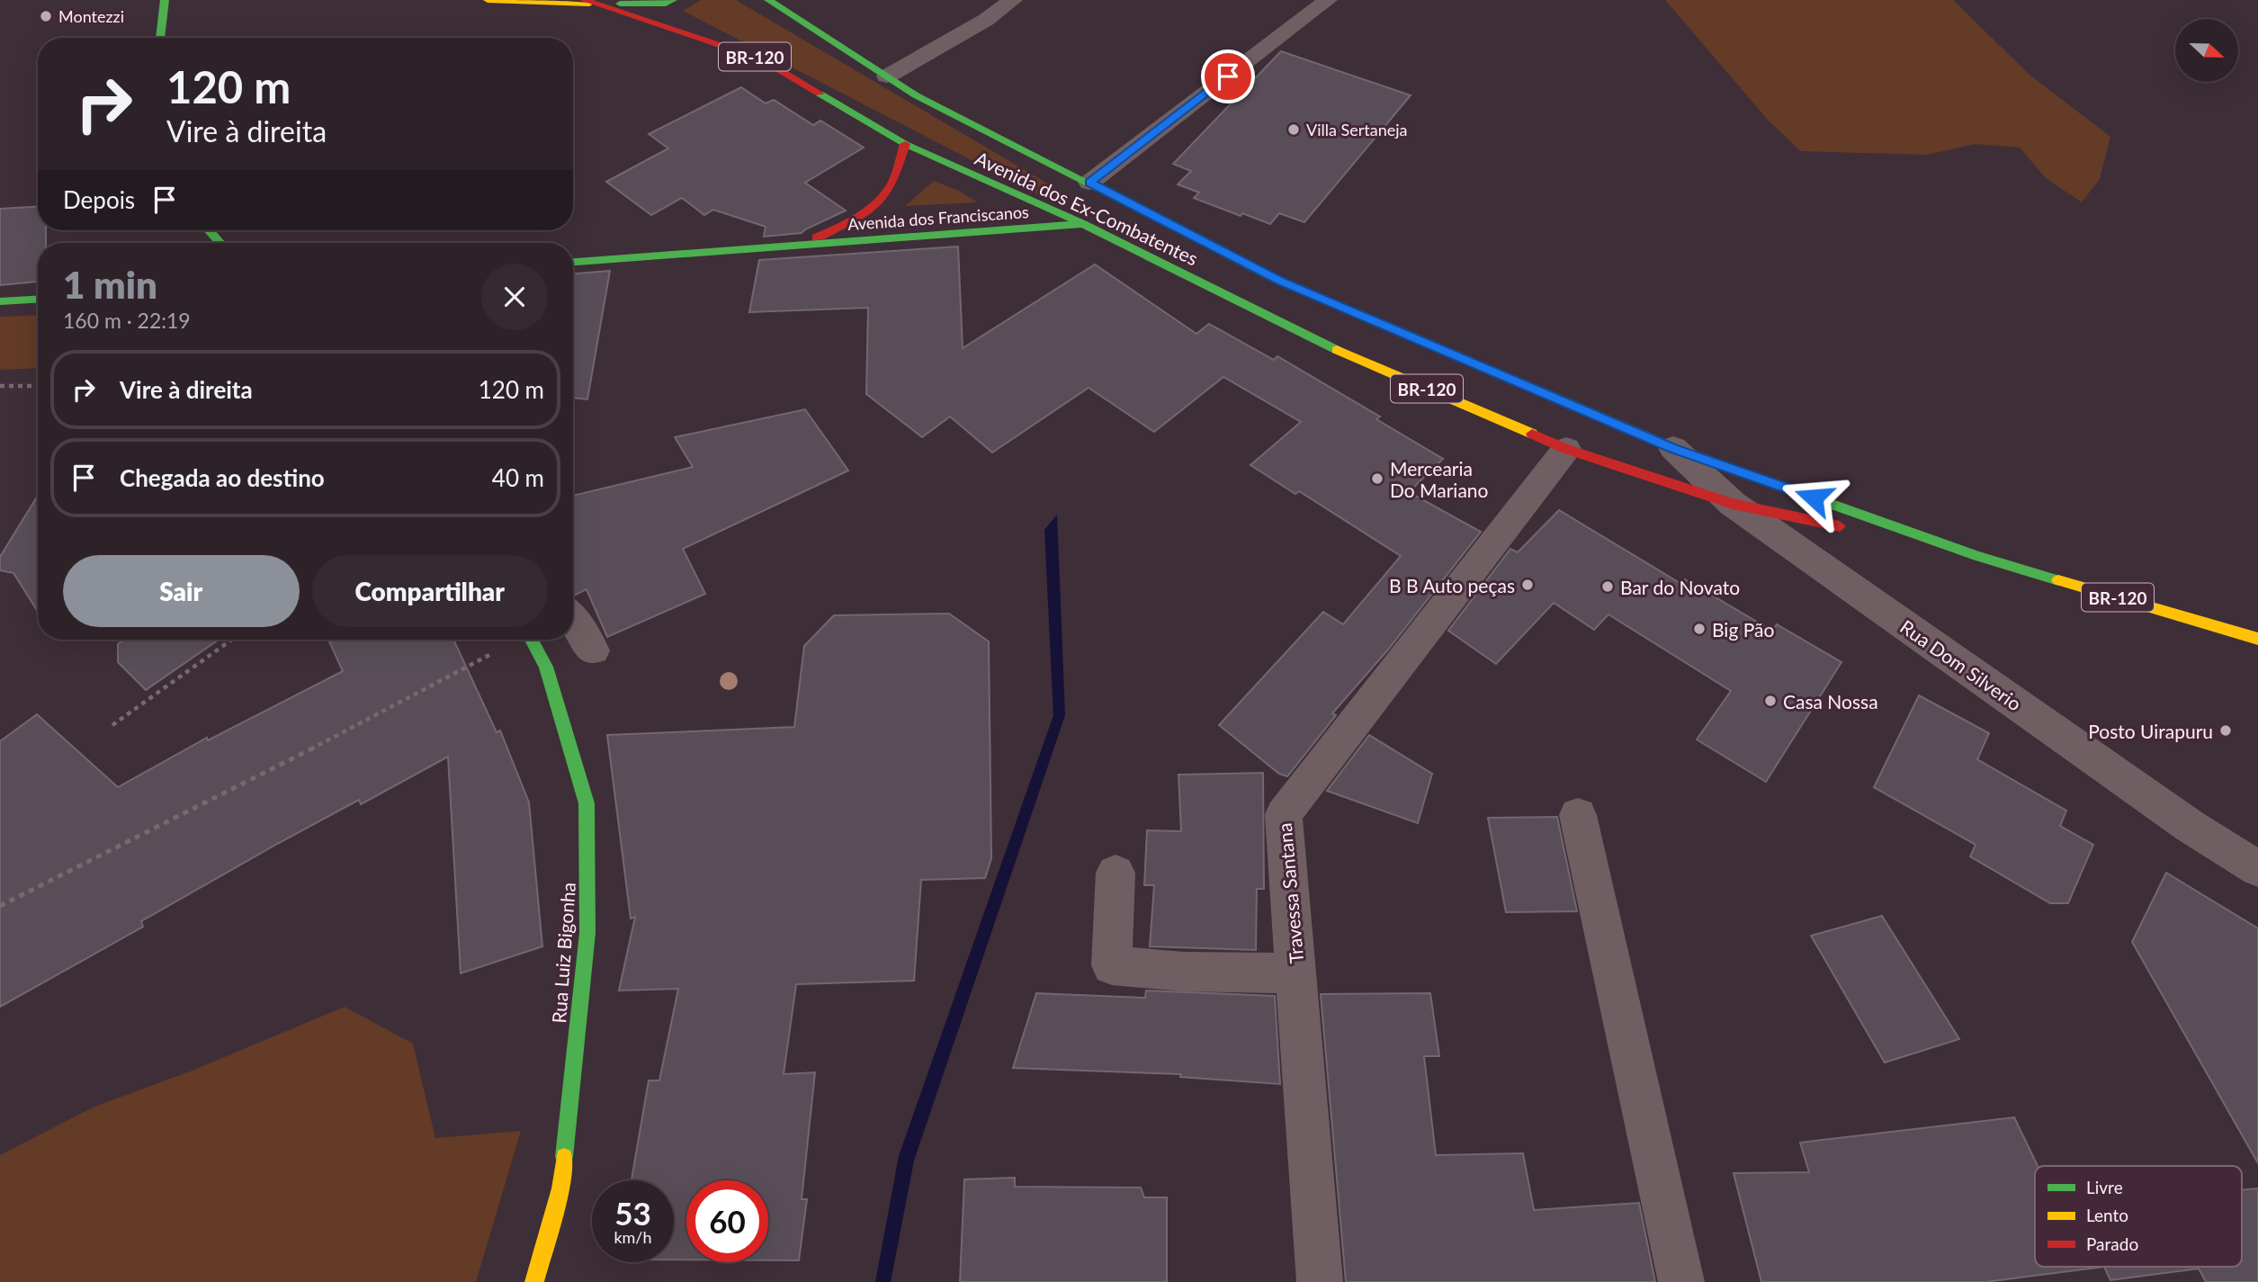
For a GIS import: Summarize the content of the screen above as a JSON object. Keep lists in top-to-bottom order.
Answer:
{
  "streets": {
    "main road": [
      "BR-120",
      "Avenida dos Ex-Combatentes",
      "Avenida dos Franciscanos",
      "Rua Luiz Bigonha"
    ],
    "street": ["Rua Dom Silverio", "Travessa Santana"]
  },
  "crossings": [
    ["BR-120", "Avenida dos Ex-Combatentes"],
    ["Avenida dos Ex-Combatentes", "Avenida dos Franciscanos"],
    ["Avenida dos Ex-Combatentes", "Rua Dom Silverio"],
    ["Avenida dos Ex-Combatentes", "Travessa Santana"]
  ],
  "places": [
    "Montezzi",
    "Villa Sertaneja",
    "Mercearia Do Mariano",
    "B B Auto peças",
    "Bar do Novato",
    "Big Pão",
    "Casa Nossa",
    "Posto Uirapuru"
  ],
  "legend": ["Livre", "Lento", "Parado"],
  "north": "right",
  "page": {
    "turn": ["120 m", "Vire à direita"],
    "then": "Depois",
    "heading": ["1 min", "160 m · 22:19"],
    "list": [
      {
        "name": "Vire à direita",
        "value": "120 m"
      },
      {
        "name": "Chegada ao destino",
        "value": "40 m"
      }
    ],
    "buttons": ["Sair", "Compartilhar"],
    "speed": "53 km/h",
    "limit": "60"
  }
}
